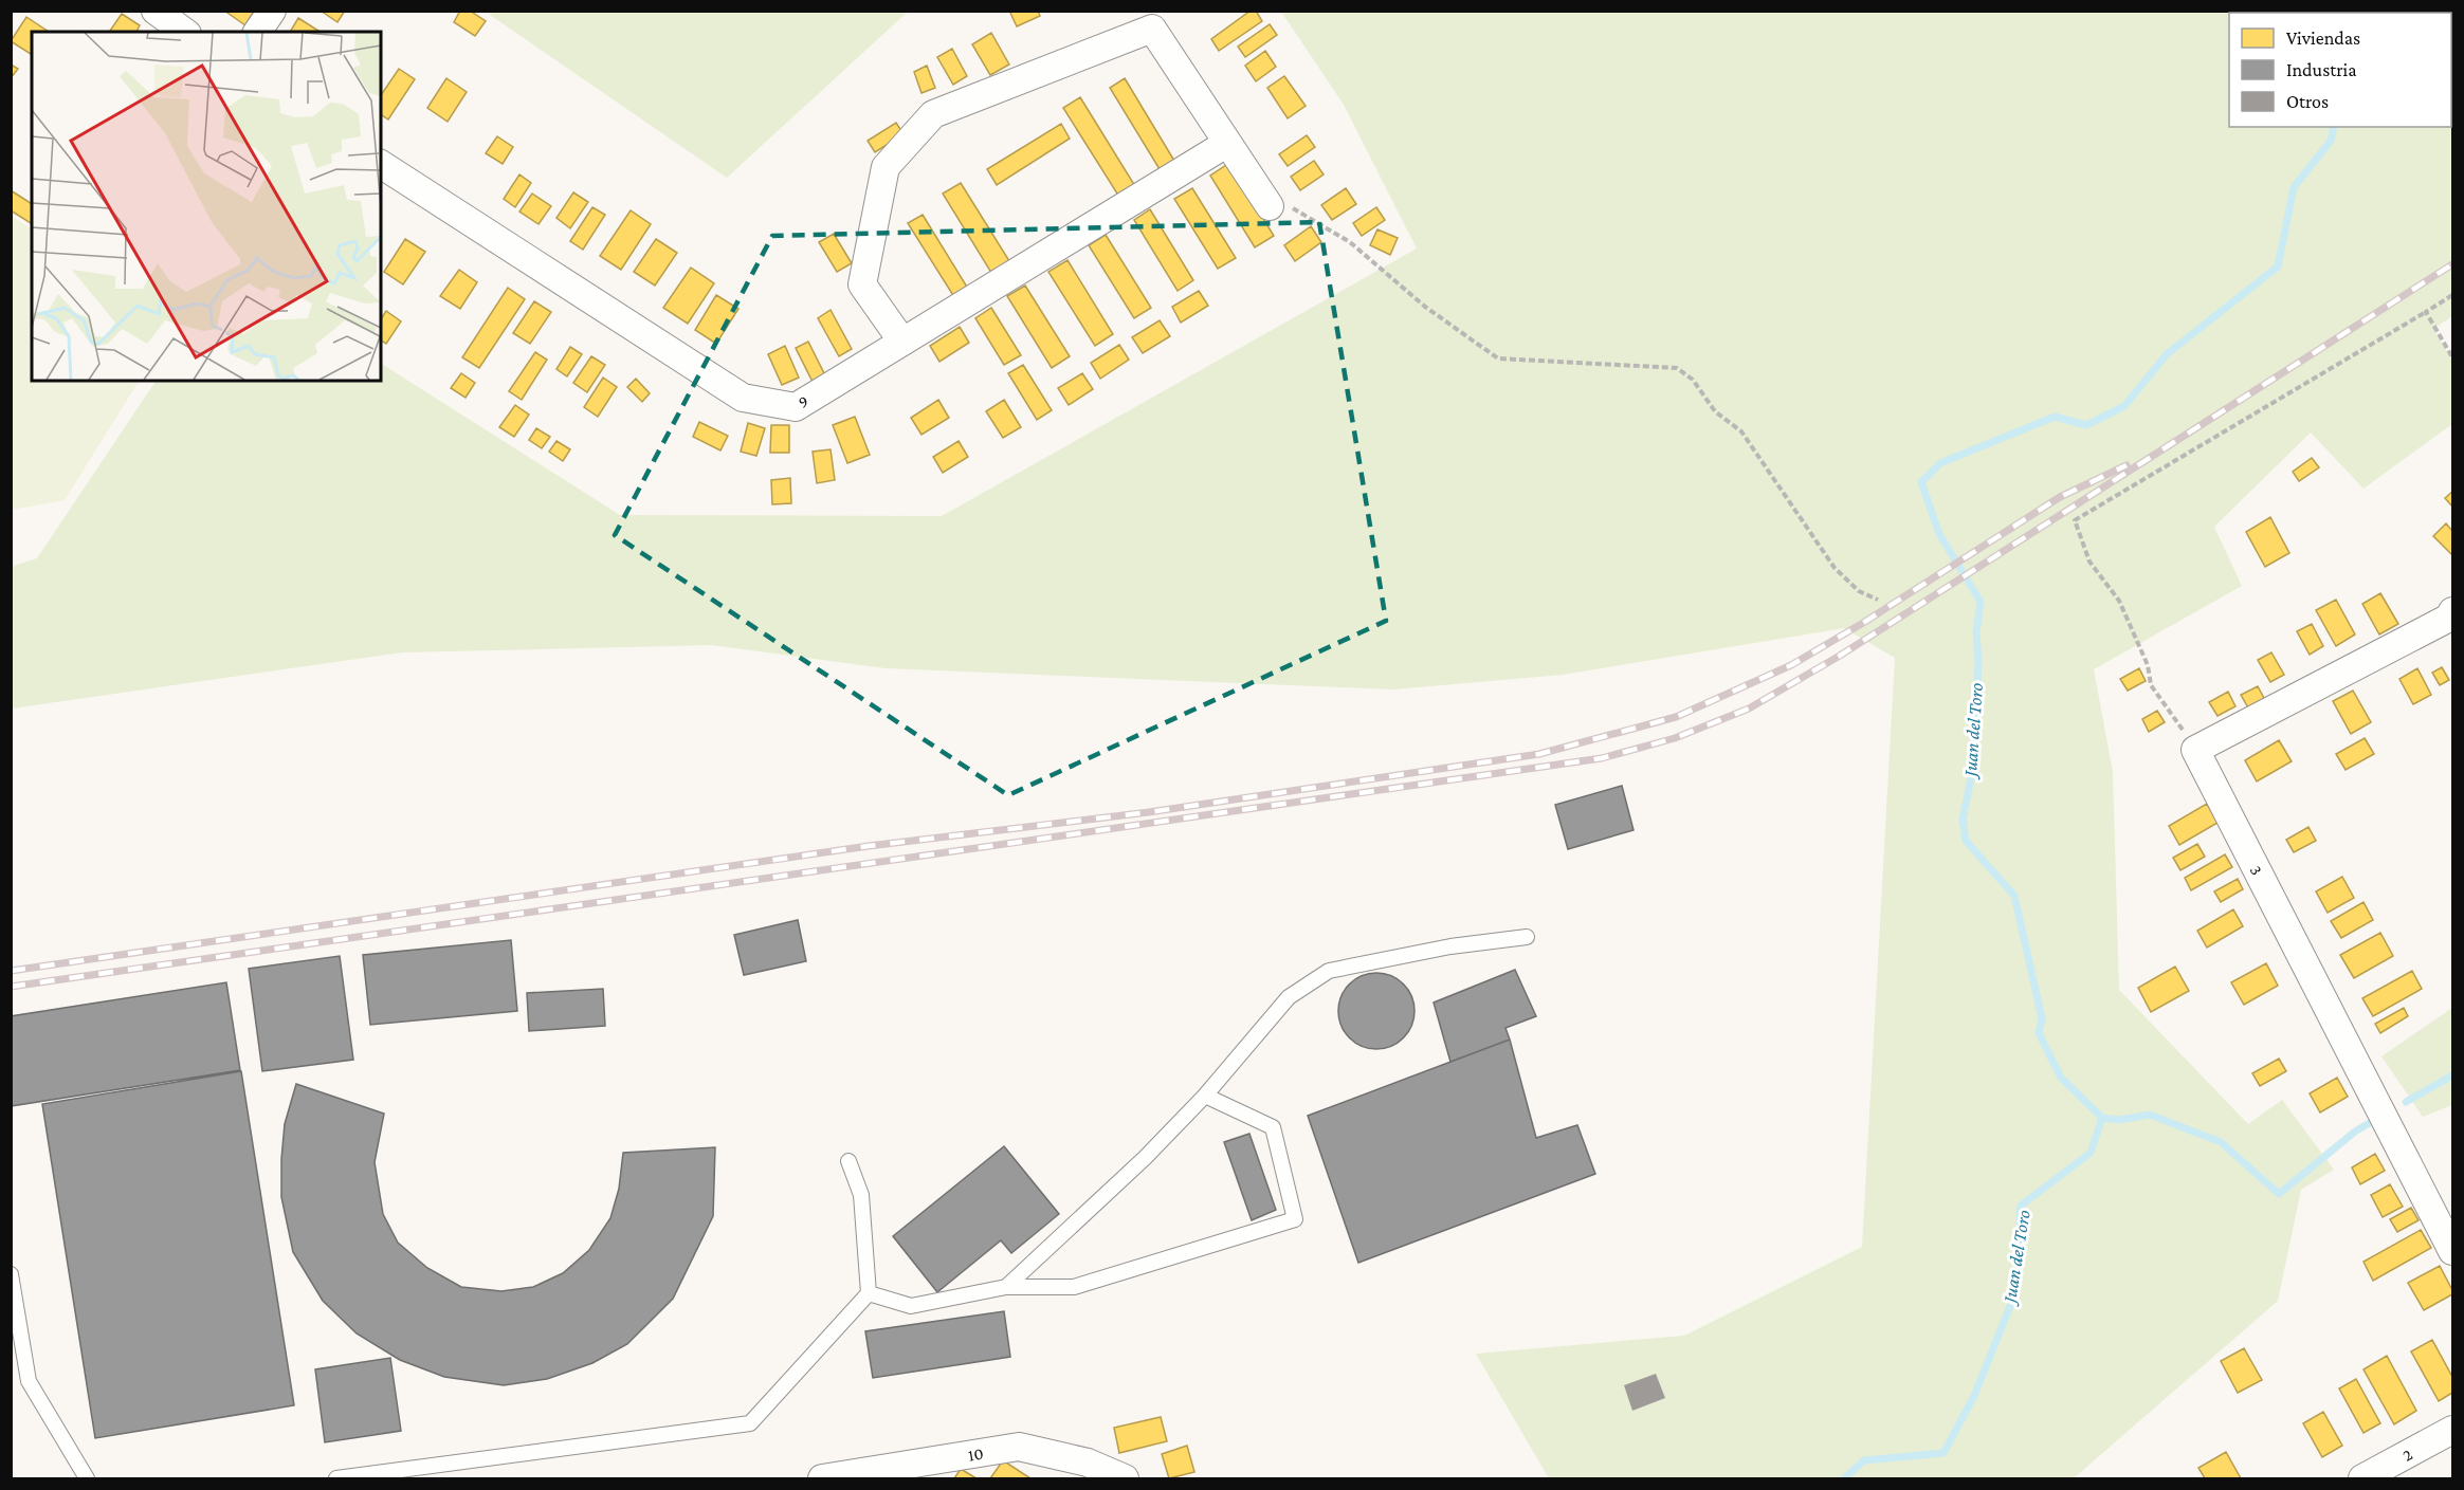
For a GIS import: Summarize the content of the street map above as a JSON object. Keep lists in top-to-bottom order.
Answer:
{
  "streets": {
    "street": [
      "9",
      "3",
      "10",
      "2"
    ]
  },
  "water": ["Juan del Toro"],
  "legend": ["Viviendas", "Industria", "Otros"]
}
